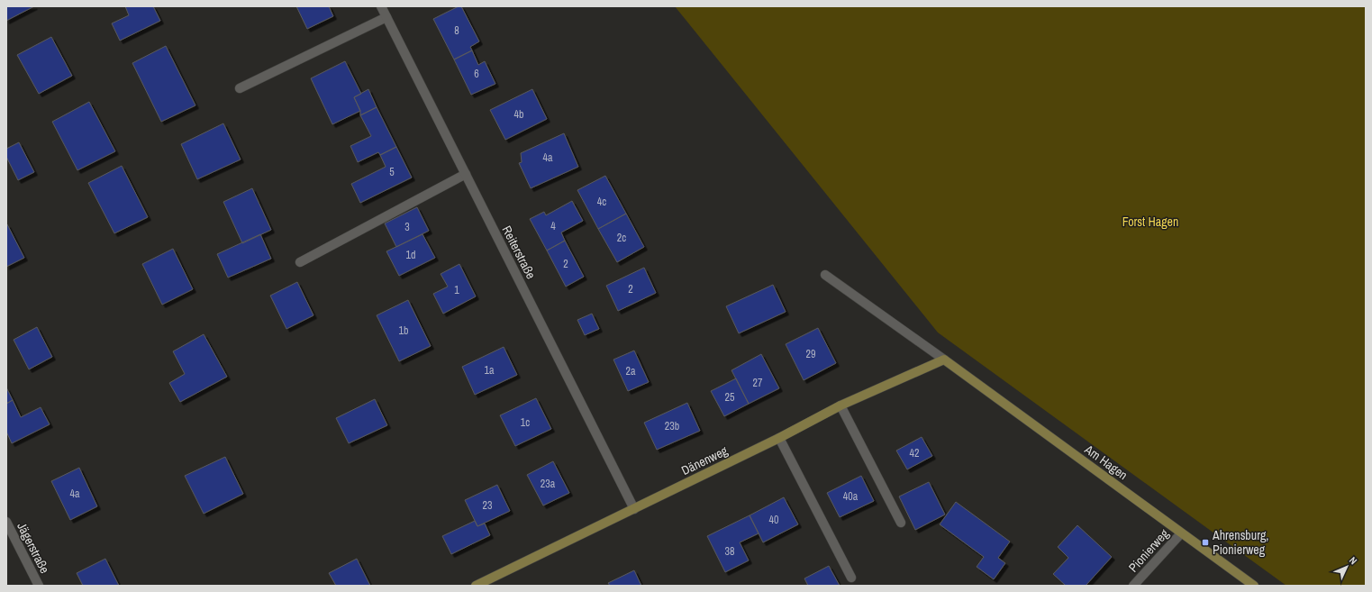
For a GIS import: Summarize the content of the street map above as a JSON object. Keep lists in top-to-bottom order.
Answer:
{
  "streets": {
    "street": [
      "Reiterstraße",
      "Dänenweg",
      "Am Hagen",
      "Jägerstraße",
      "Pionierweg"
    ]
  },
  "crossings": [
    ["Reiterstraße", "Dänenweg"],
    ["Dänenweg", "Am Hagen"],
    ["Am Hagen", "Pionierweg"]
  ],
  "parks": ["Forst Hagen"],
  "places": {
    "transit": ["Ahrensburg, Pionierweg"]
  },
  "house_numbers": [
    "8",
    "6",
    "4b",
    "4a",
    "5",
    "4c",
    "4",
    "3",
    "2c",
    "1d",
    "2",
    "2",
    "1",
    "1b",
    "29",
    "1a",
    "2a",
    "27",
    "25",
    "1c",
    "23b",
    "42",
    "23a",
    "4a",
    "40a",
    "23",
    "40",
    "38"
  ],
  "north": "top right"
}
